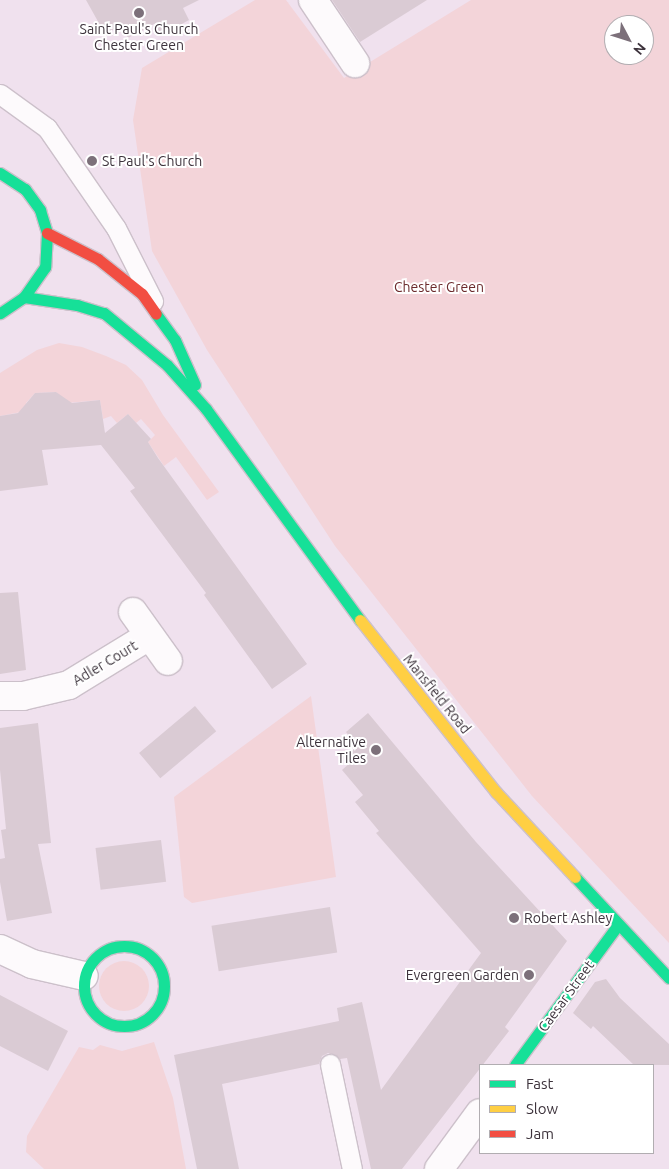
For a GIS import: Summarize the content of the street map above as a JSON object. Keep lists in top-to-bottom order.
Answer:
{
  "streets": {
    "street": ["Adler Court", "Mansfield Road", "Caesar Street"]
  },
  "crossings": [
    ["Mansfield Road", "Caesar Street"]
  ],
  "parks": ["Chester Green"],
  "places": [
    "Saint Paul's Church Chester Green",
    "St Paul's Church",
    "Alternative Tiles",
    "Robert Ashley",
    "Evergreen Garden"
  ],
  "legend": ["Fast", "Slow", "Jam"],
  "north": "bottom right"
}
